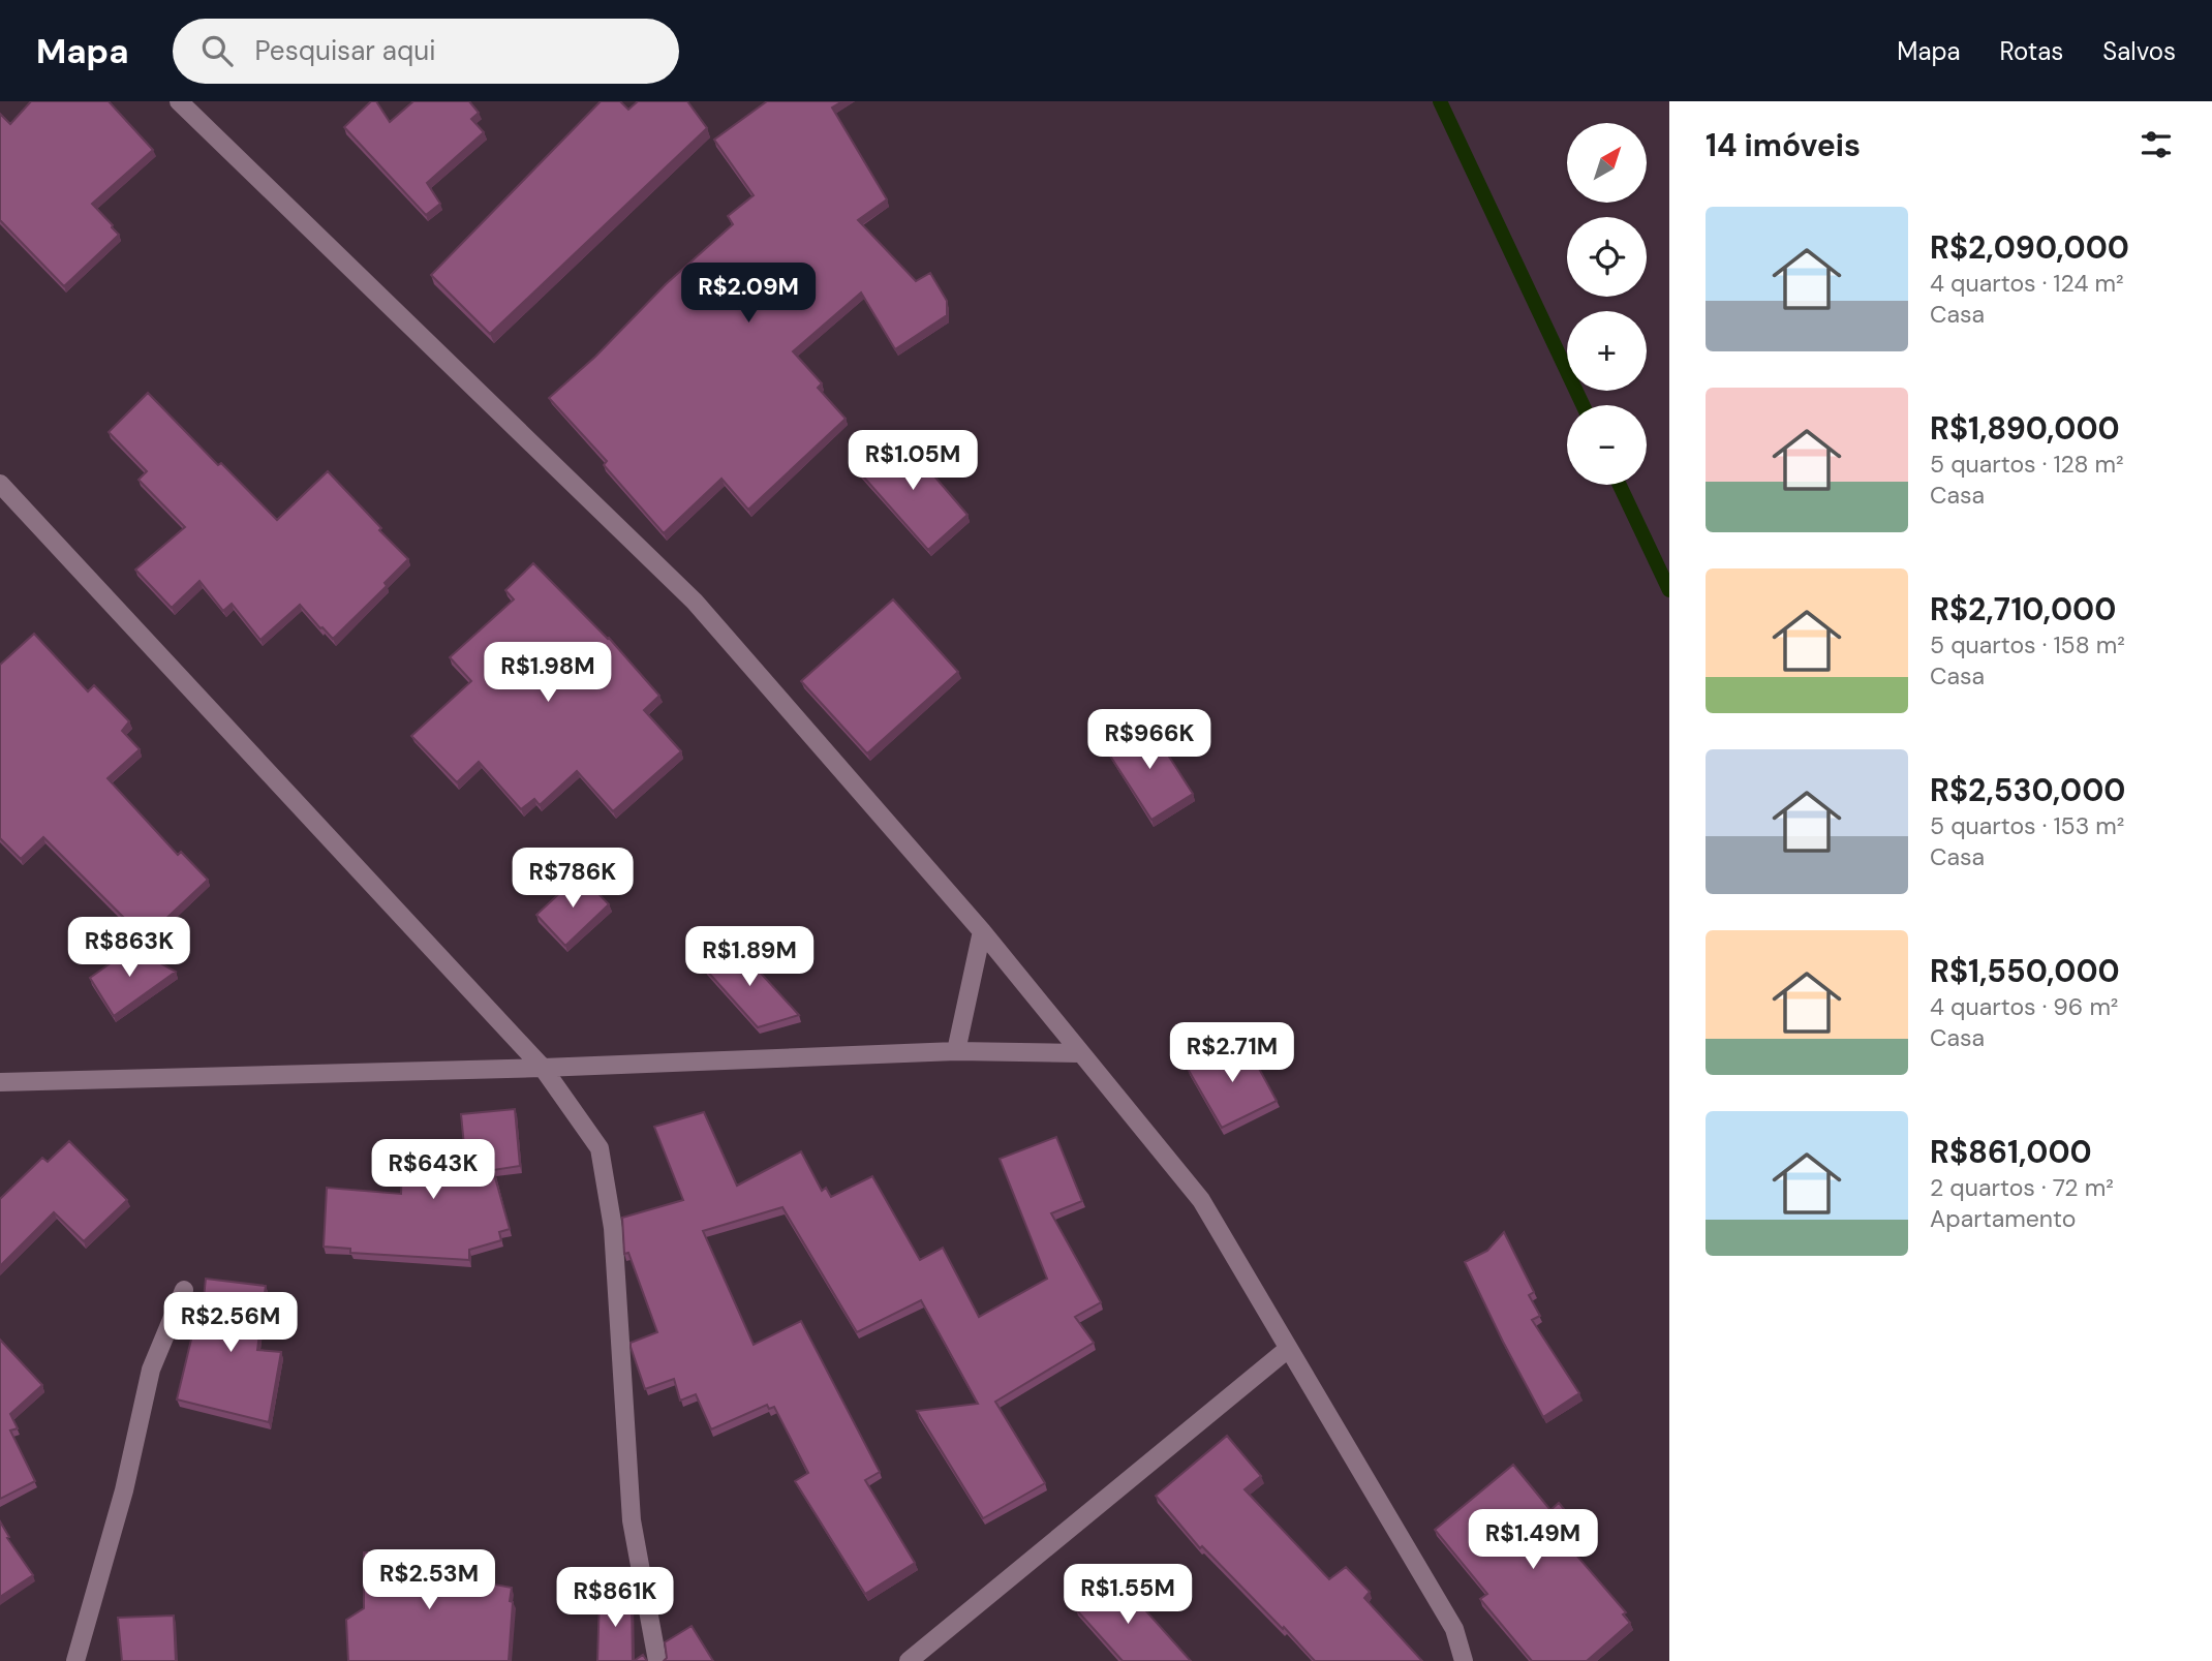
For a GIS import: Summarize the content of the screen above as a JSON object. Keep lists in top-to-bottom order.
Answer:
{
  "north": "top right",
  "page": {
    "header": "Mapa",
    "search": "Pesquisar aqui",
    "nav": ["Mapa", "Rotas", "Salvos"],
    "heading": "14 imóveis",
    "map_buttons": ["+", "−"],
    "list": [
      {
        "name": "R$2,090,000",
        "note": "4 quartos · 124 m² · Casa"
      },
      {
        "name": "R$1,890,000",
        "note": "5 quartos · 128 m² · Casa"
      },
      {
        "name": "R$2,710,000",
        "note": "5 quartos · 158 m² · Casa"
      },
      {
        "name": "R$2,530,000",
        "note": "5 quartos · 153 m² · Casa"
      },
      {
        "name": "R$1,550,000",
        "note": "4 quartos · 96 m² · Casa"
      },
      {
        "name": "R$861,000",
        "note": "2 quartos · 72 m² · Apartamento"
      }
    ],
    "price": [
      "R$2.09M",
      "R$1.05M",
      "R$1.98M",
      "R$966K",
      "R$786K",
      "R$863K",
      "R$1.89M",
      "R$2.71M",
      "R$643K",
      "R$2.56M",
      "R$1.49M",
      "R$2.53M",
      "R$1.55M",
      "R$861K"
    ]
  }
}
